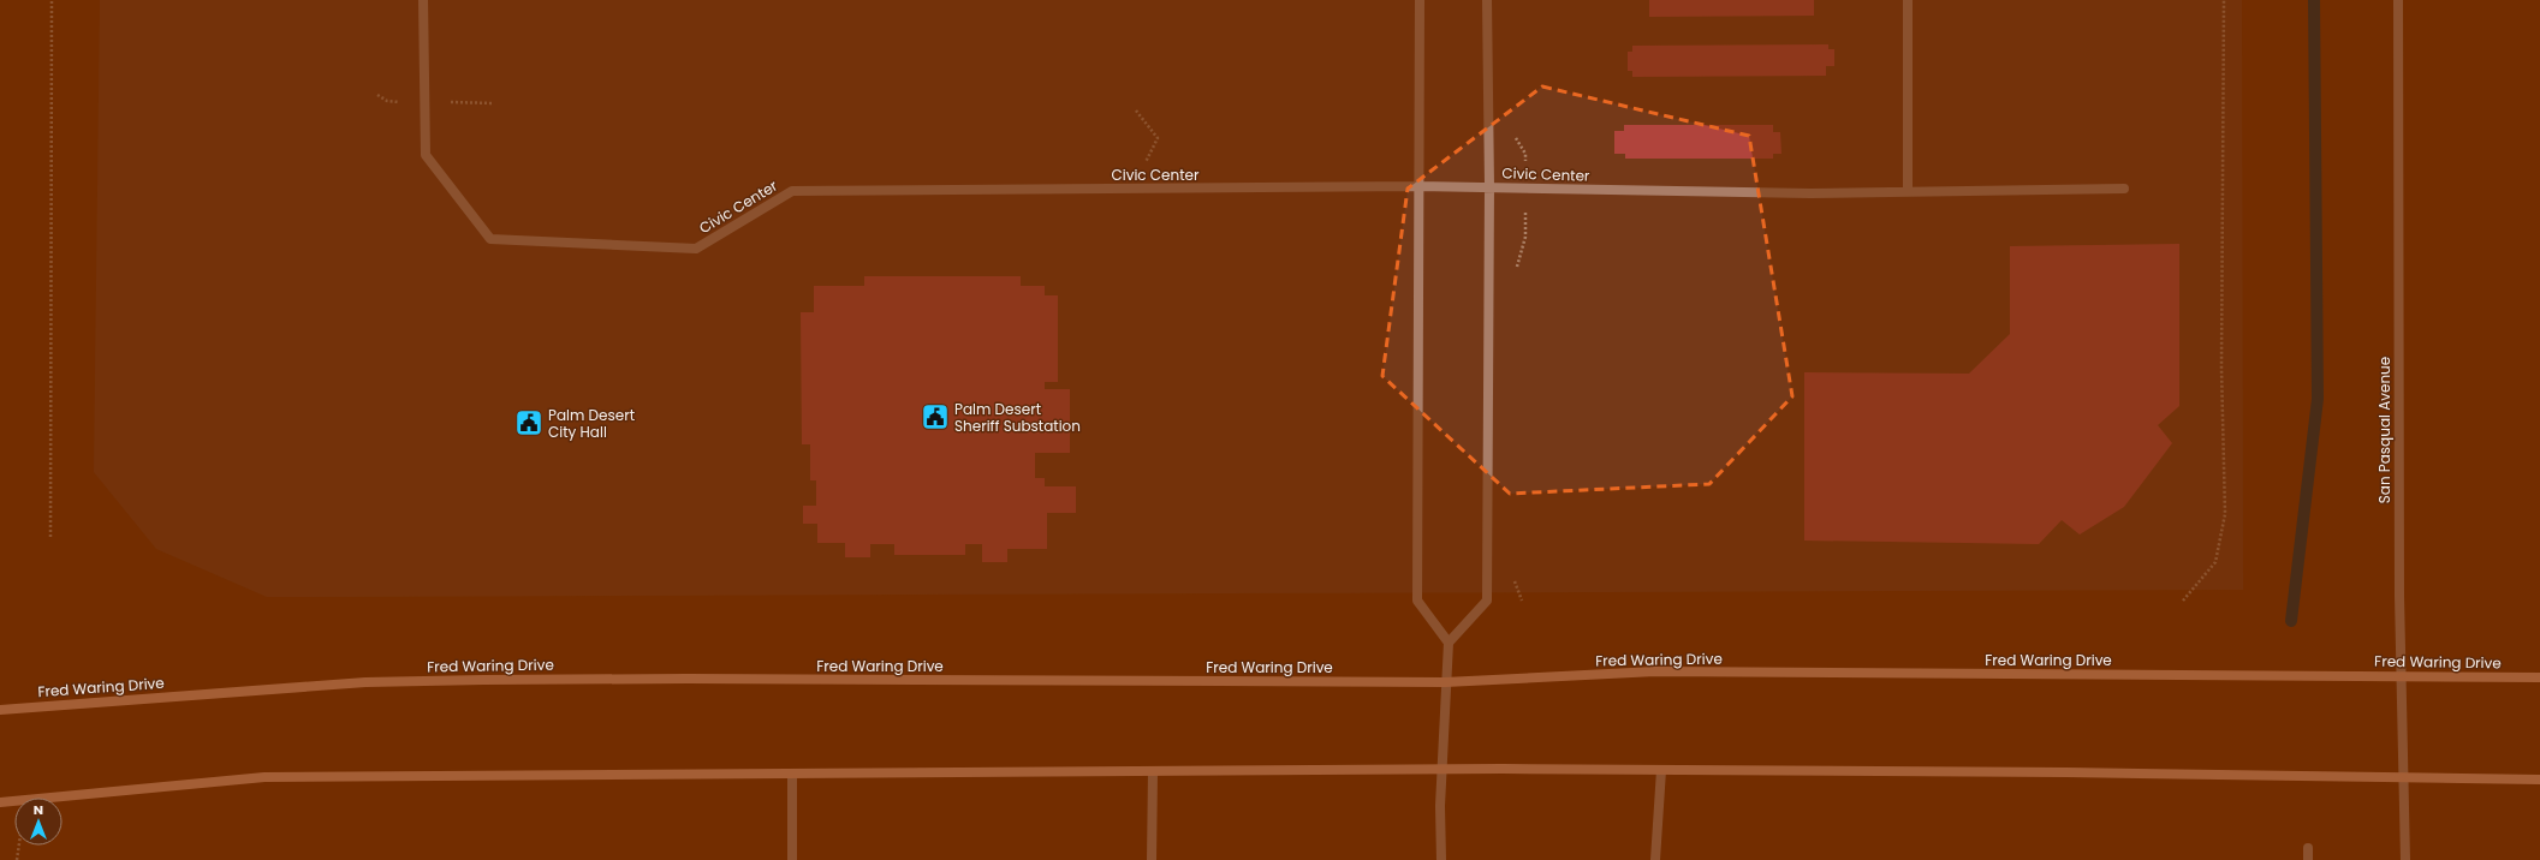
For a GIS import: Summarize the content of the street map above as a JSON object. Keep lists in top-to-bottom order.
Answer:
{
  "streets": {
    "main road": ["Fred Waring Drive"],
    "street": ["Civic Center", "San Pasqual Avenue"]
  },
  "crossings": [
    ["San Pasqual Avenue", "Fred Waring Drive"]
  ],
  "places": {
    "public building": ["Palm Desert Sheriff Substation", "Palm Desert City Hall"]
  },
  "north": "top"
}
